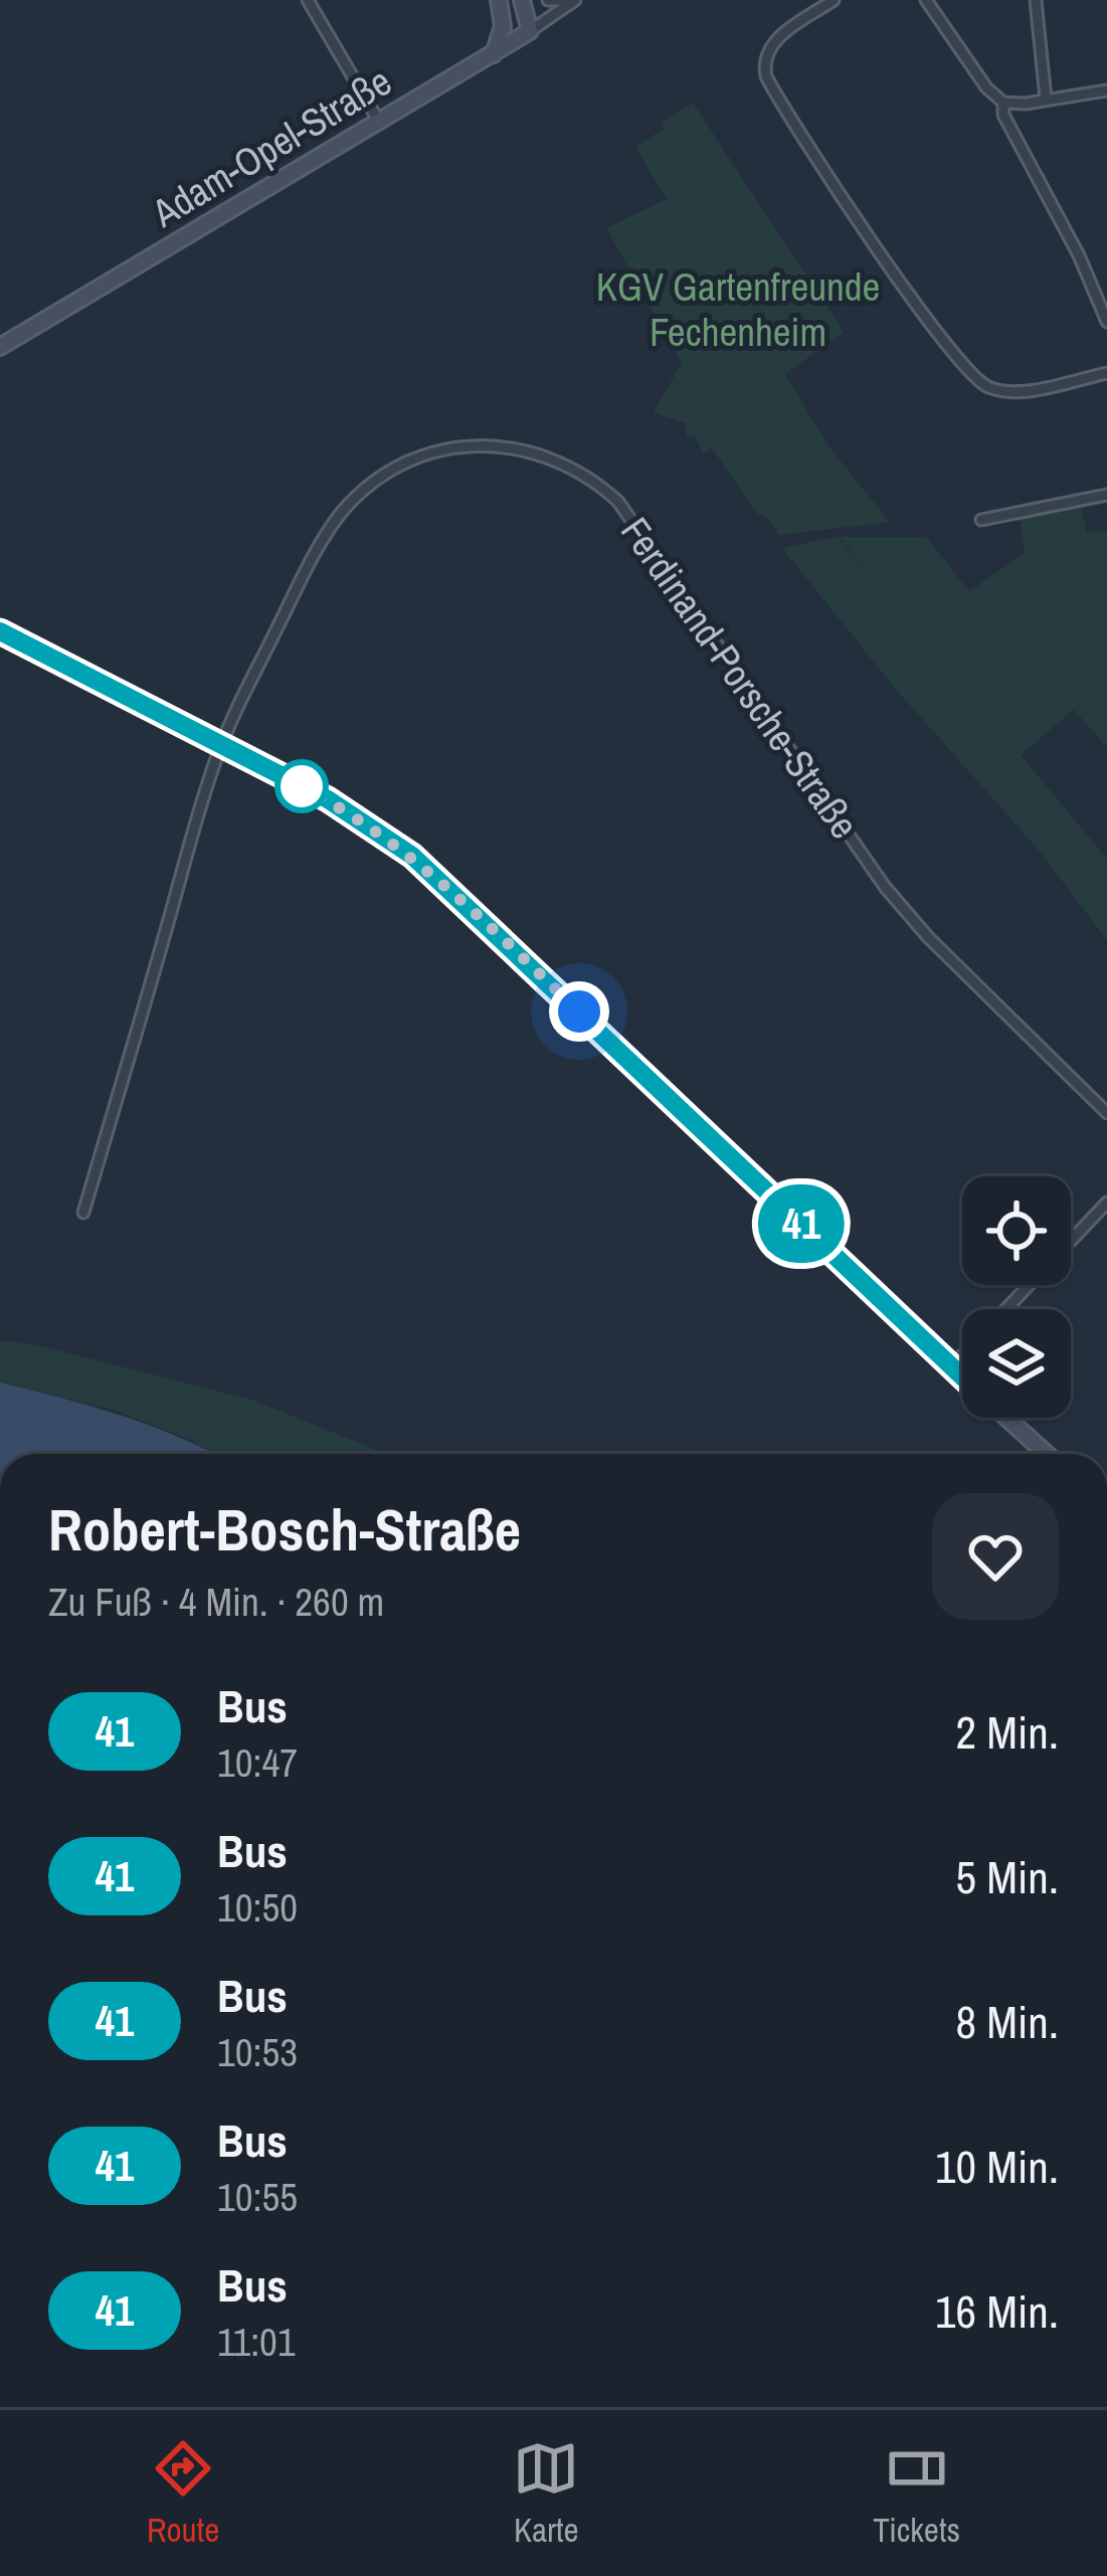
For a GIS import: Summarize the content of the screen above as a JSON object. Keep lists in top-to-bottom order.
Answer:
{
  "streets": {
    "main road": ["Adam-Opel-Straße"],
    "street": ["Ferdinand-Porsche-Straße"]
  },
  "parks": ["KGV Gartenfreunde Fechenheim"],
  "lines": ["bus line 41"],
  "page": {
    "on_map": "41",
    "heading": ["Robert-Bosch-Straße", "Zu Fuß · 4 Min. · 260 m"],
    "list": [
      {
        "mark": "41",
        "name": "Bus",
        "note": "10:47",
        "value": "2 Min."
      },
      {
        "mark": "41",
        "name": "Bus",
        "note": "10:50",
        "value": "5 Min."
      },
      {
        "mark": "41",
        "name": "Bus",
        "note": "10:53",
        "value": "8 Min."
      },
      {
        "mark": "41",
        "name": "Bus",
        "note": "10:55",
        "value": "10 Min."
      },
      {
        "mark": "41",
        "name": "Bus",
        "note": "11:01",
        "value": "16 Min."
      }
    ],
    "tabs": ["Route", "Karte", "Tickets"]
  }
}
